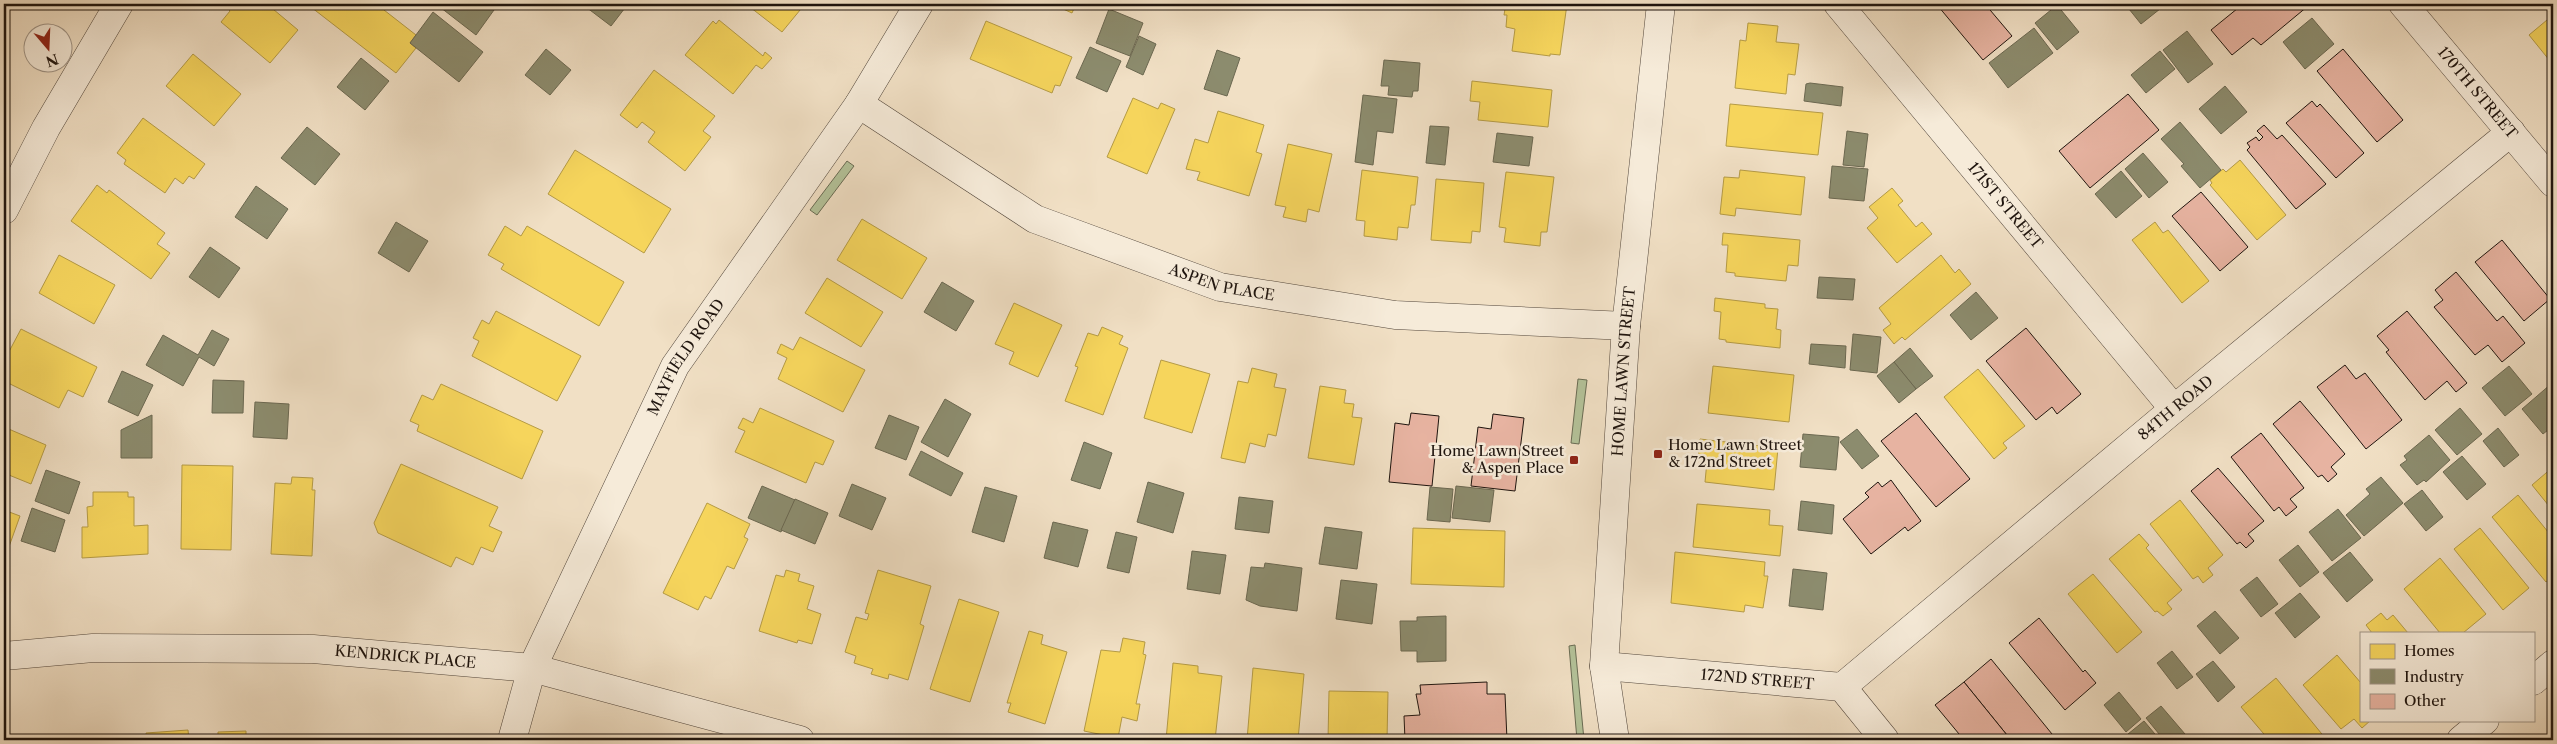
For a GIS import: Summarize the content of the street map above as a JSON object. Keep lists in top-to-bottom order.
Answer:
{
  "streets": {
    "street": [
      "170TH STREET",
      "171ST STREET",
      "ASPEN PLACE",
      "MAYFIELD ROAD",
      "HOME LAWN STREET",
      "84TH ROAD",
      "KENDRICK PLACE",
      "172ND STREET"
    ]
  },
  "crossings": [
    ["170TH STREET", "84TH ROAD"],
    ["171ST STREET", "84TH ROAD"],
    ["ASPEN PLACE", "MAYFIELD ROAD"],
    ["ASPEN PLACE", "HOME LAWN STREET"],
    ["MAYFIELD ROAD", "KENDRICK PLACE"],
    ["HOME LAWN STREET", "172ND STREET"],
    ["84TH ROAD", "172ND STREET"]
  ],
  "places": {
    "transit": ["Home Lawn Street & 172nd Street", "Home Lawn Street & Aspen Place"]
  },
  "legend": ["Homes", "Industry", "Other"],
  "north": "bottom"
}
